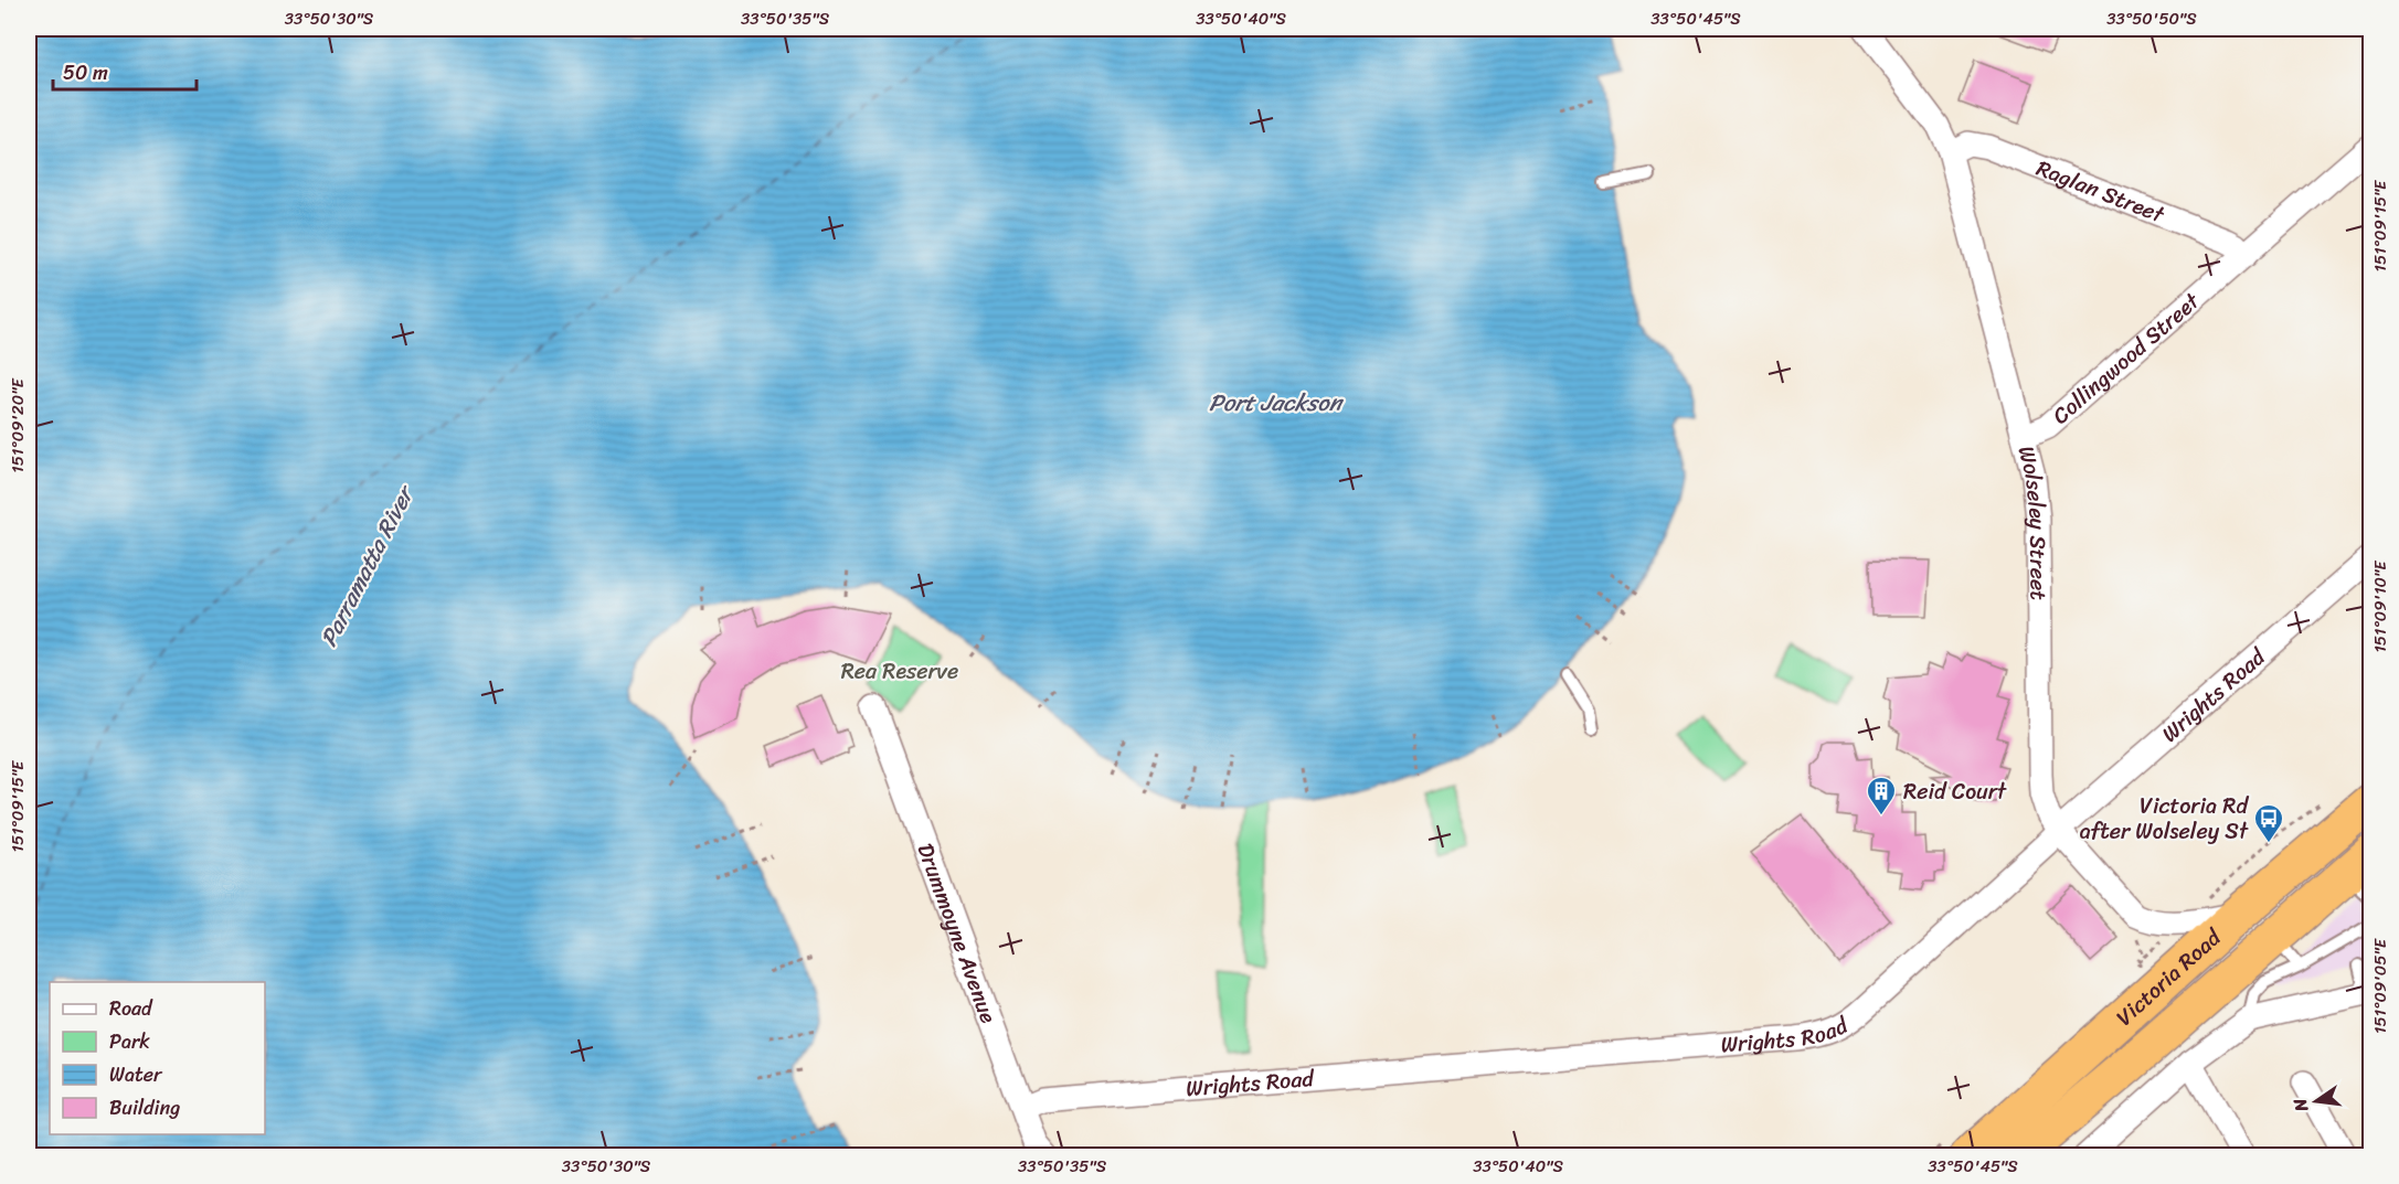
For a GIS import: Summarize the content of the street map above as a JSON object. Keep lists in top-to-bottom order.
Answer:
{
  "streets": {
    "highway": ["Victoria Road"],
    "street": [
      "Raglan Street",
      "Collingwood Street",
      "Wolseley Street",
      "Wrights Road",
      "Drummoyne Avenue"
    ]
  },
  "crossings": [
    ["Raglan Street", "Collingwood Street"],
    ["Raglan Street", "Wolseley Street"],
    ["Collingwood Street", "Wolseley Street"],
    ["Wolseley Street", "Wrights Road"],
    ["Wolseley Street", "Victoria Road"],
    ["Wrights Road", "Drummoyne Avenue"]
  ],
  "water": ["Port Jackson", "Parramatta River"],
  "parks": ["Rea Reserve"],
  "places": {
    "building": ["Reid Court"],
    "bus stop": ["Victoria Rd after Wolseley St"]
  },
  "legend": [
    "Road",
    "Park",
    "Water",
    "Building"
  ],
  "scale_bar": "50 m",
  "north": "left",
  "coordinates": [
    "33°50'30\"S",
    "33°50'35\"S",
    "33°50'40\"S",
    "33°50'45\"S",
    "33°50'50\"S",
    "151°09'15\"E",
    "151°09'20\"E",
    "151°09'10\"E",
    "151°09'05\"E"
  ]
}
